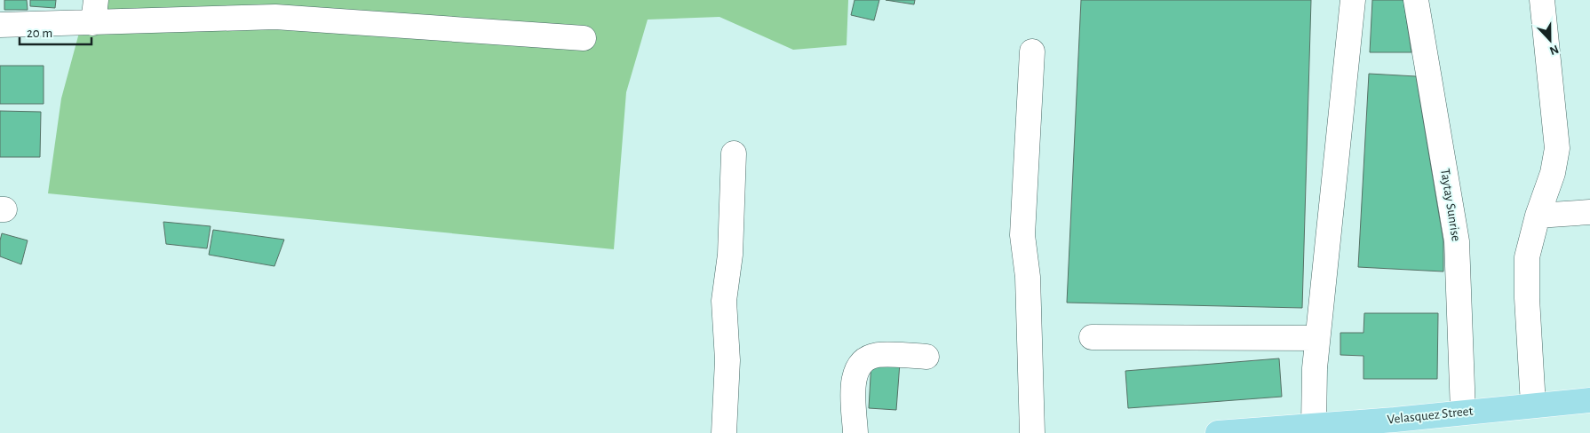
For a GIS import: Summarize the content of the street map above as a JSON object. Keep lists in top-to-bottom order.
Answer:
{
  "streets": {
    "main road": ["Velasquez Street"],
    "street": ["Taytay Sunrise"]
  },
  "crossings": [
    ["Taytay Sunrise", "Velasquez Street"]
  ],
  "scale_bar": "20 m",
  "north": "bottom"
}
